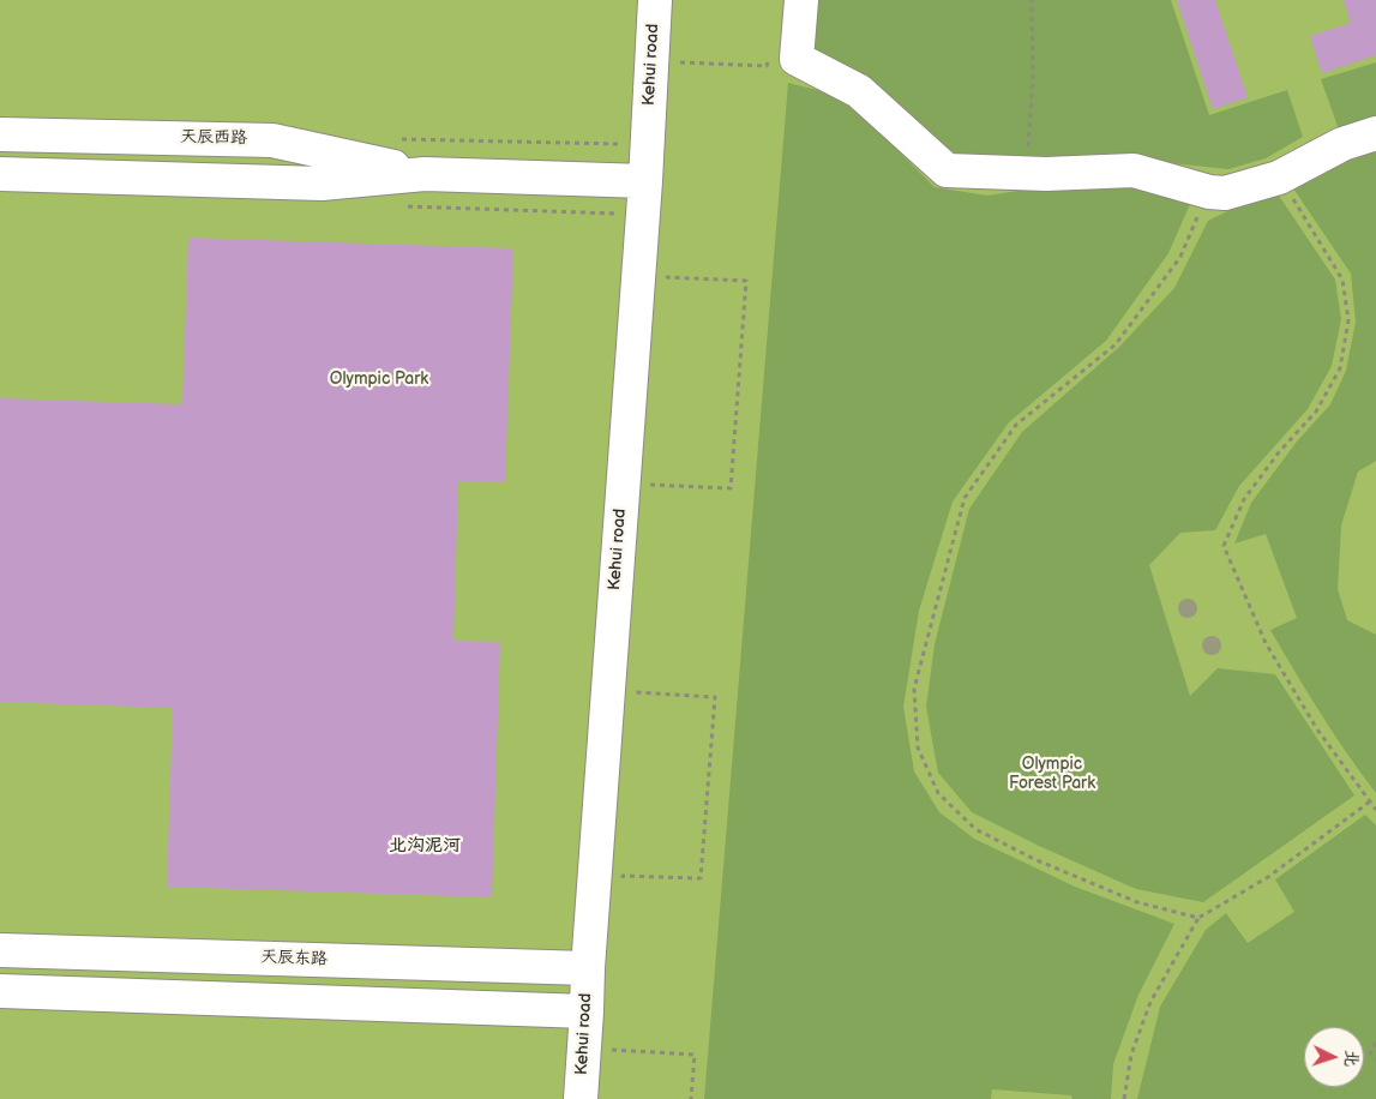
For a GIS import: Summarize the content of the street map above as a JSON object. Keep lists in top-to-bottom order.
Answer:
{
  "streets": {
    "lane": ["Kehui road", "天辰西路", "天辰东路"]
  },
  "crossings": [
    ["Kehui road", "天辰西路"],
    ["Kehui road", "天辰东路"]
  ],
  "districts": ["北沟泥河"],
  "parks": ["Olympic Park", "Olympic Forest Park"],
  "north": "right"
}
